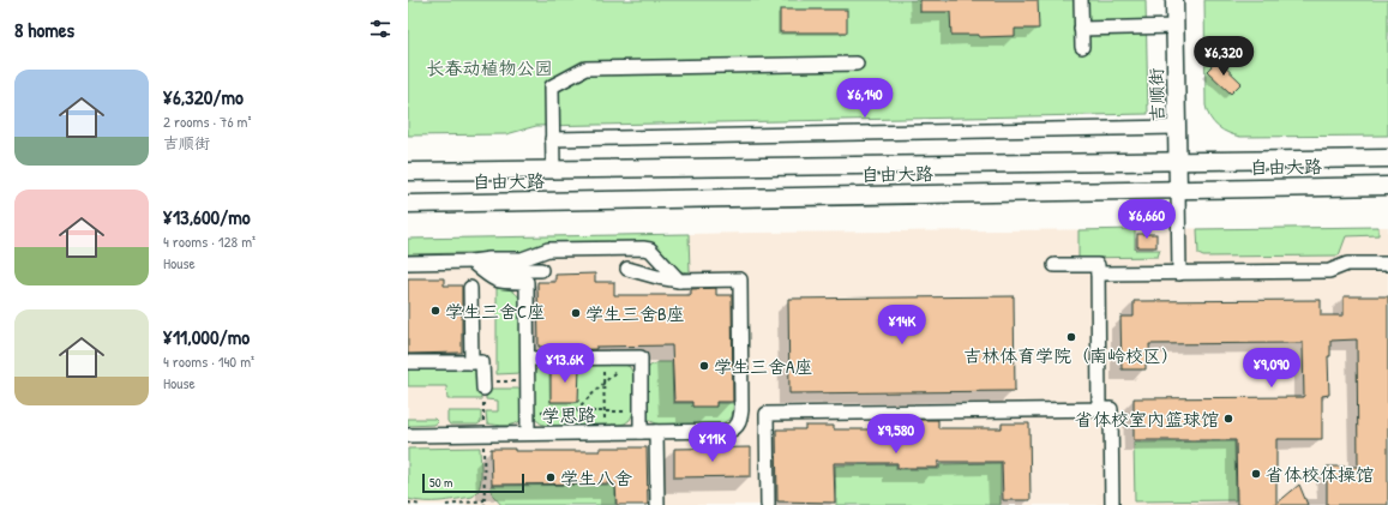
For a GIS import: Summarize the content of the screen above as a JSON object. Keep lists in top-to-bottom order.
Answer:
{
  "streets": {
    "main road": ["吉顺街", "自由大路"],
    "street": ["学思路"]
  },
  "crossings": [
    ["吉顺街", "自由大路"]
  ],
  "parks": ["长春动植物公园"],
  "places": [
    "学生三舍C座",
    "学生三舍B座",
    "吉林体育学院（南岭校区）",
    "学生三舍A座",
    "省体校室内篮球馆",
    "省体校体操馆",
    "学生八舍"
  ],
  "scale_bar": "50 m",
  "page": {
    "heading": "8 homes",
    "price": [
      "¥6,320",
      "¥6,140",
      "¥6,660",
      "¥14K",
      "¥13.6K",
      "¥9,090",
      "¥9,580",
      "¥11K"
    ],
    "list": [
      {
        "name": "¥6,320/mo",
        "note": "2 rooms · 76 m² · 吉顺街"
      },
      {
        "name": "¥13,600/mo",
        "note": "4 rooms · 128 m² · House"
      },
      {
        "name": "¥11,000/mo",
        "note": "4 rooms · 140 m² · House"
      }
    ],
    "scale": "50 m"
  }
}
